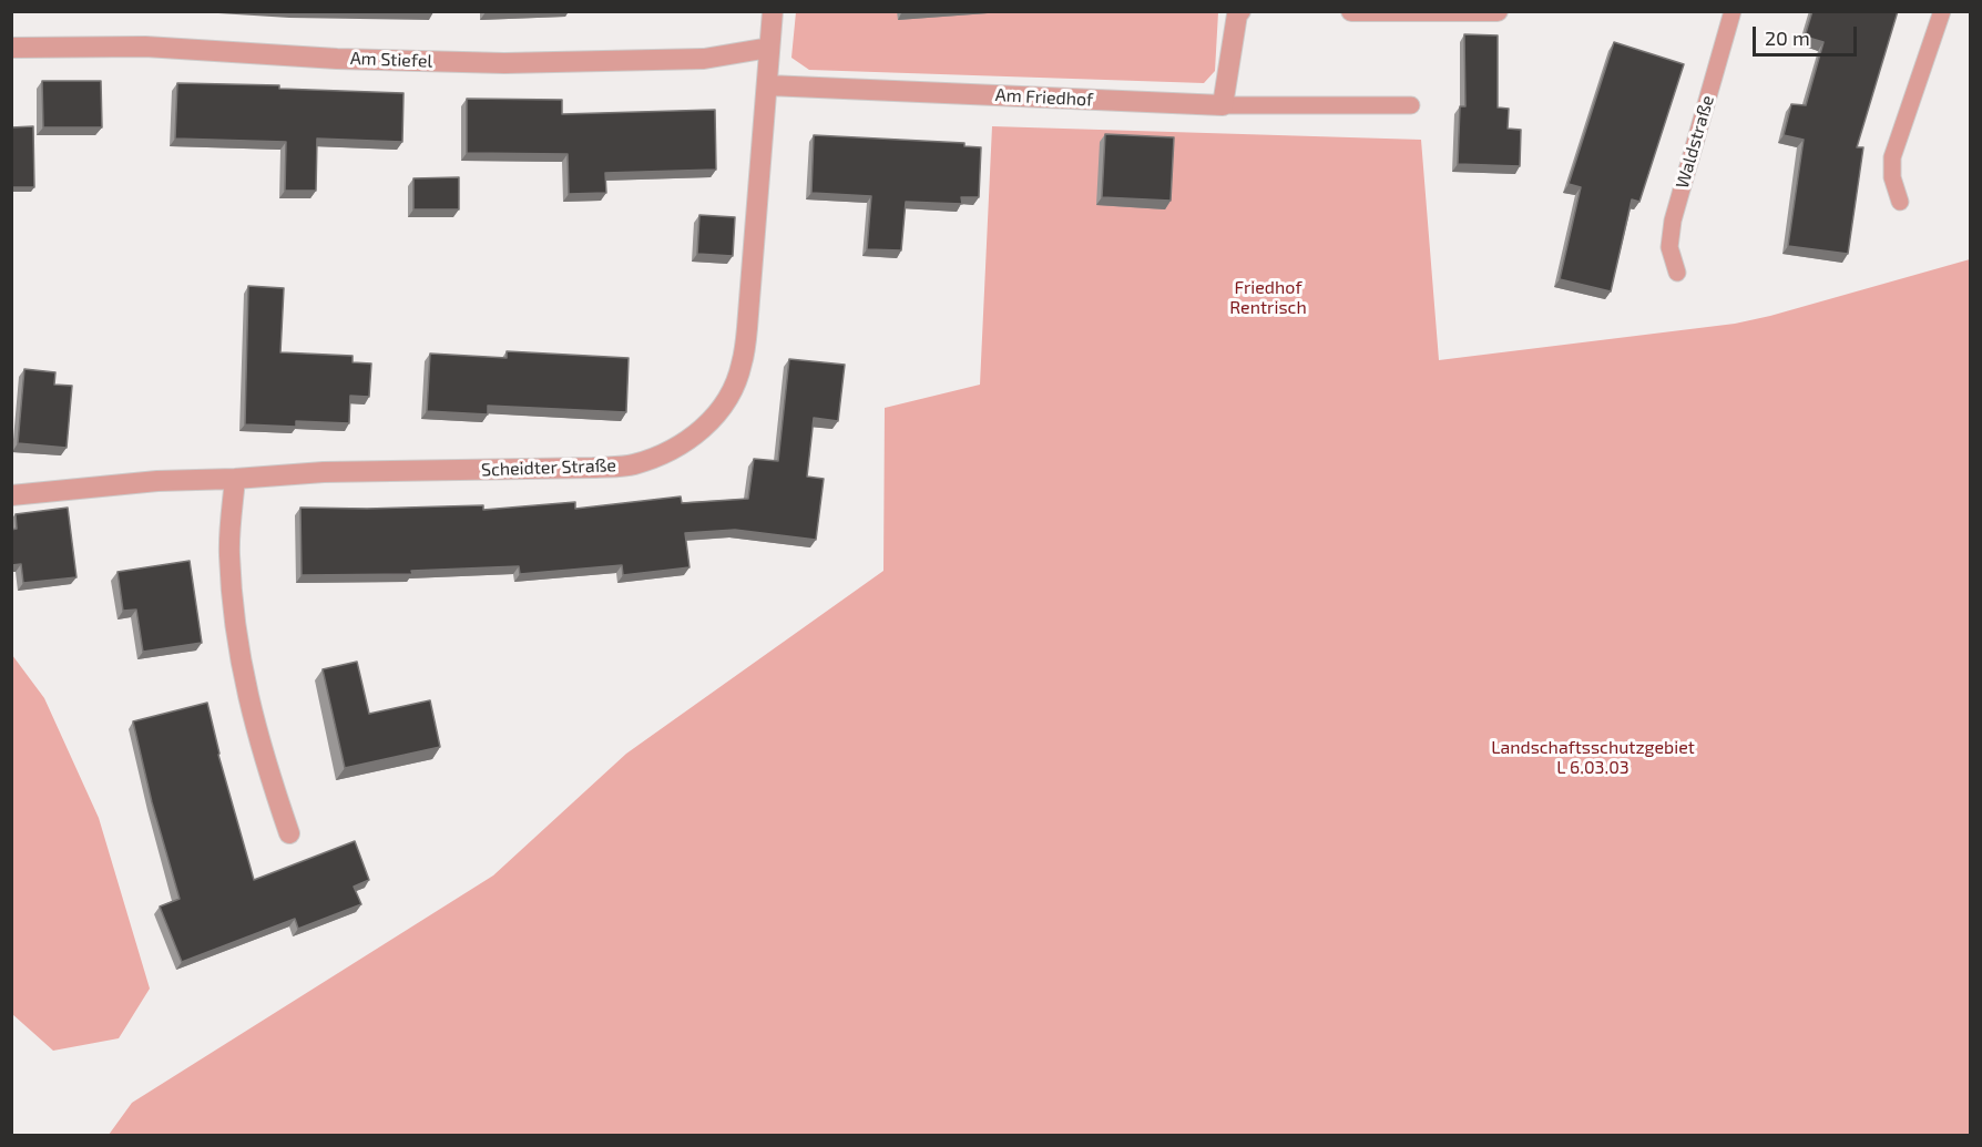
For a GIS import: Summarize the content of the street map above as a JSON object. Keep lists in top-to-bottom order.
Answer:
{
  "streets": {
    "street": ["Am Stiefel", "Am Friedhof", "Scheidter Straße"],
    "lane": ["Waldstraße"]
  },
  "crossings": [
    ["Am Stiefel", "Scheidter Straße"],
    ["Am Friedhof", "Scheidter Straße"]
  ],
  "parks": ["Friedhof Rentrisch", "Landschaftsschutzgebiet L 6.03.03"],
  "scale_bar": "20 m"
}
